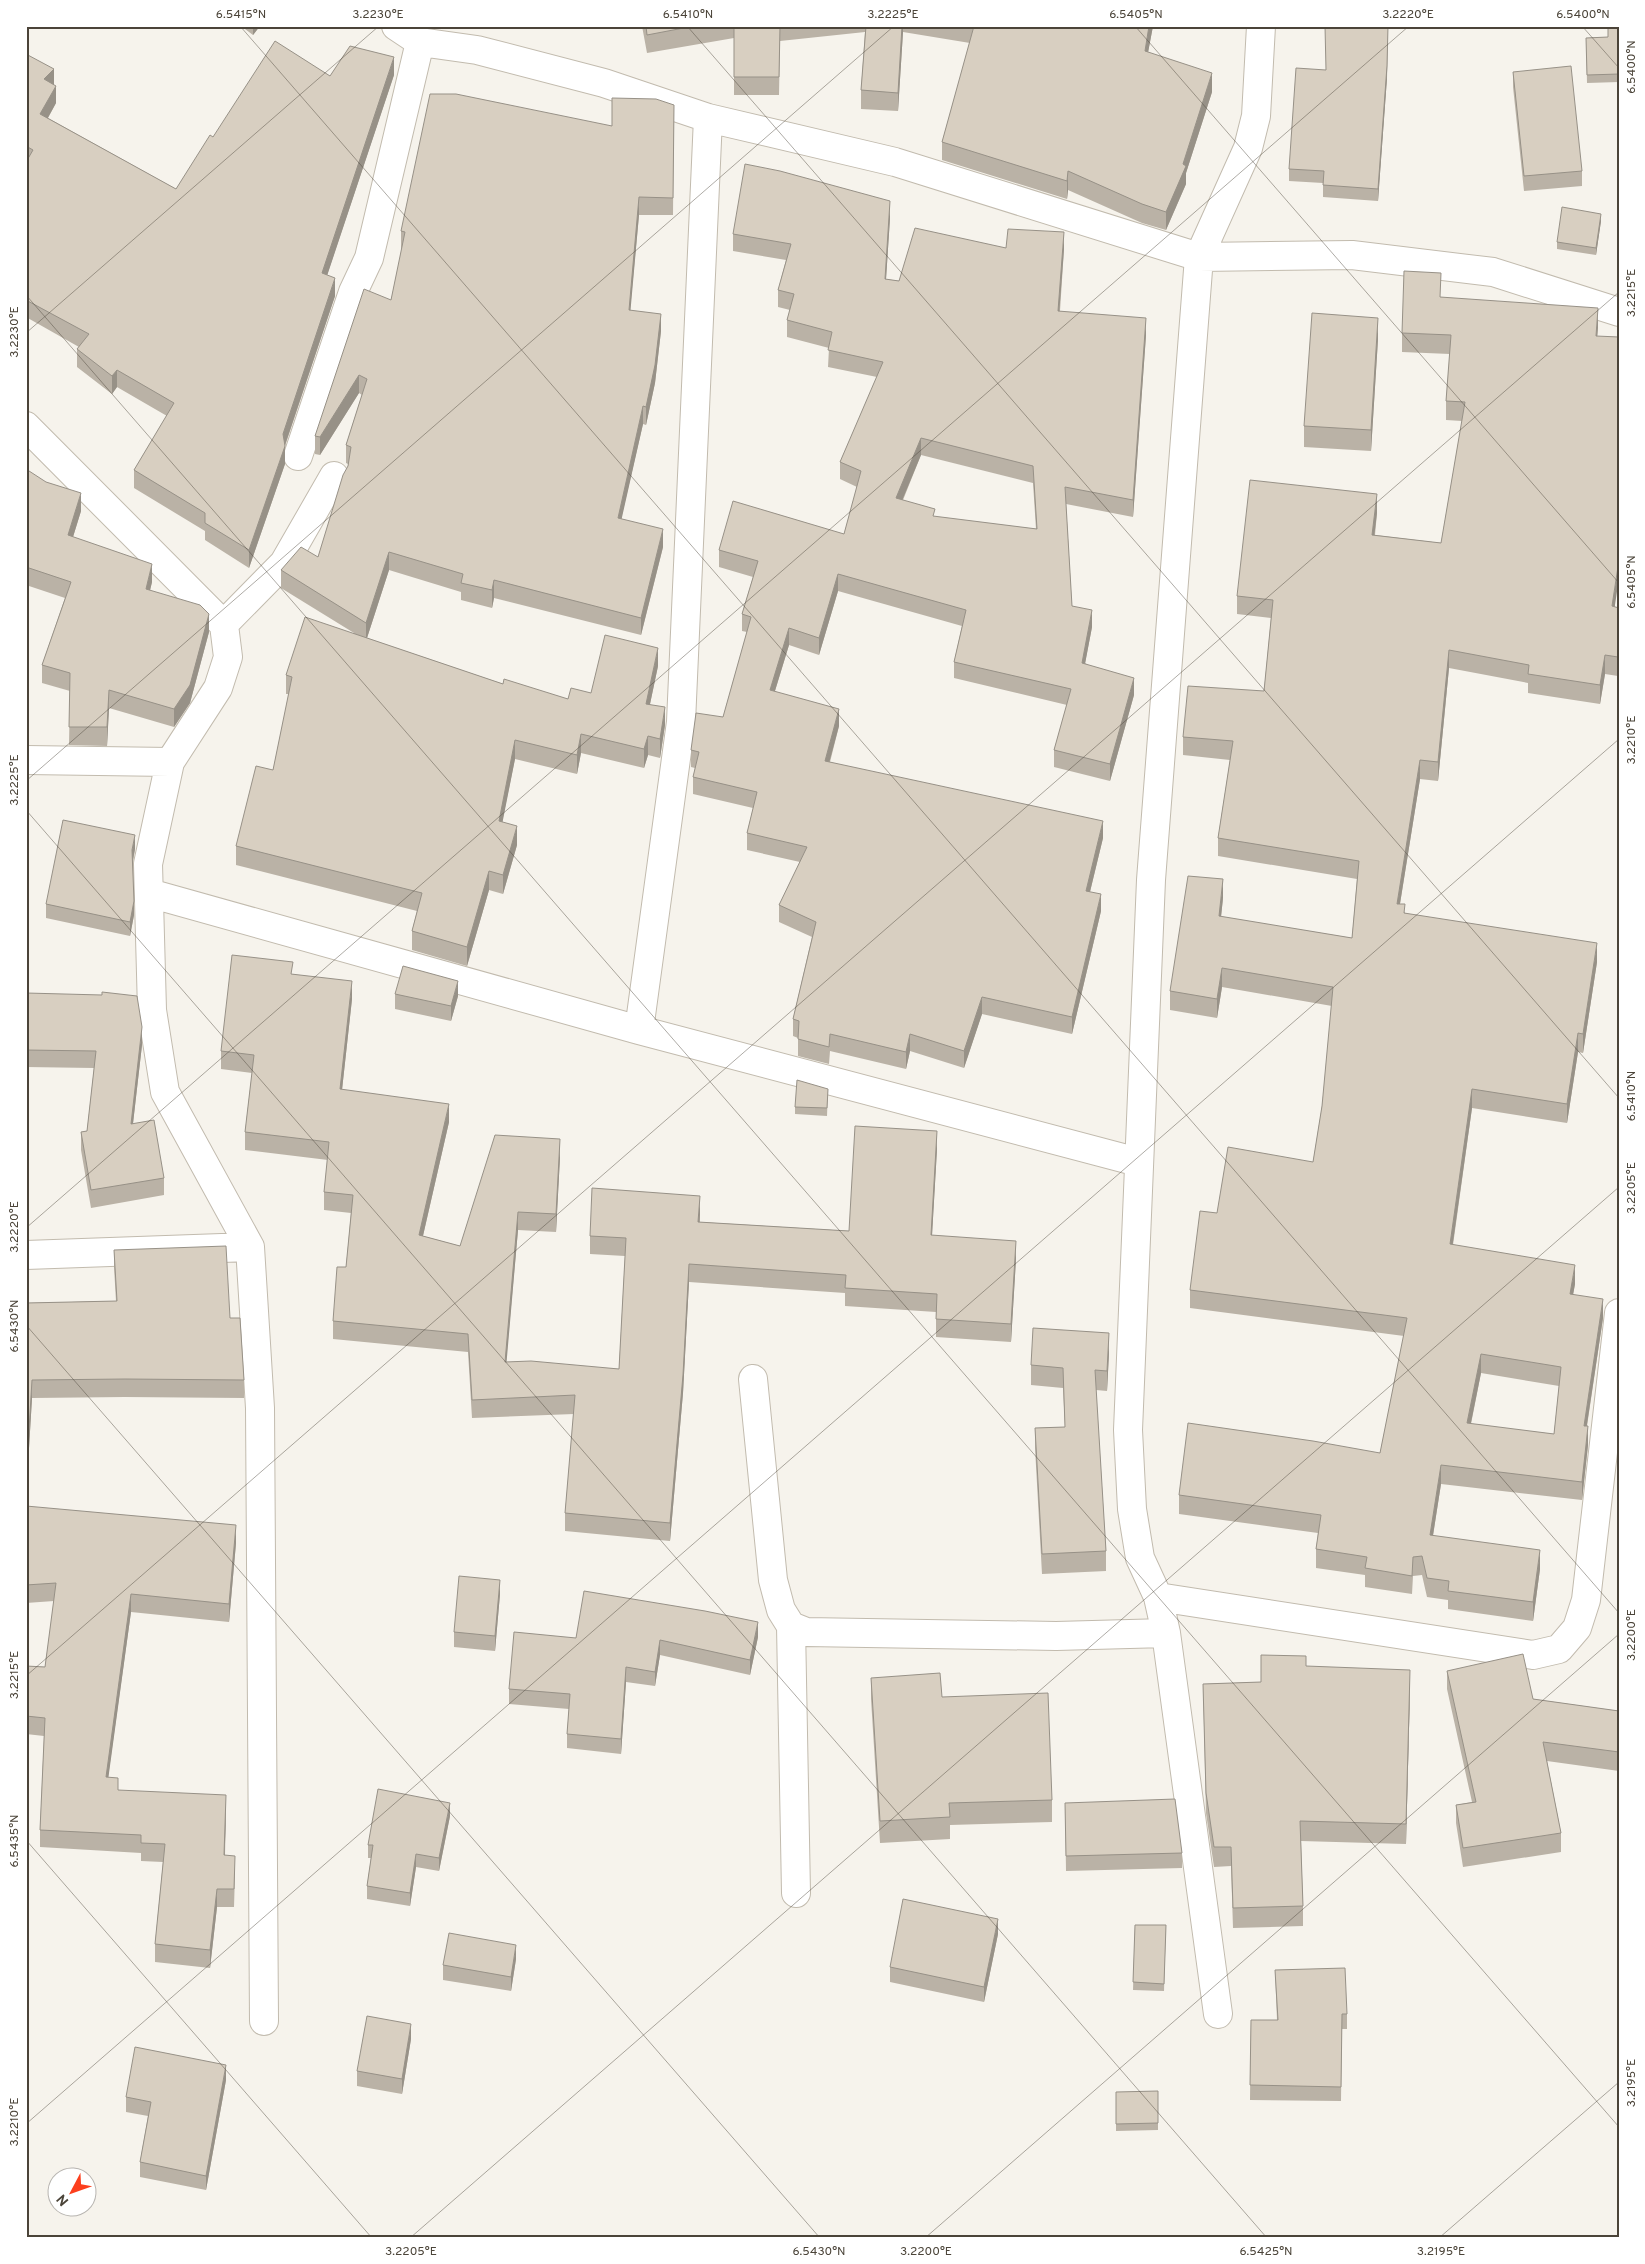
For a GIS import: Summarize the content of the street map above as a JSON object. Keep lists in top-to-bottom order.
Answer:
{
  "north": "bottom left",
  "coordinates": [
    "6.5415°N",
    "3.2230°E",
    "6.5410°N",
    "3.2225°E",
    "6.5405°N",
    "3.2220°E",
    "6.5400°N",
    "3.2215°E",
    "3.2210°E",
    "3.2205°E",
    "6.5430°N",
    "3.2200°E",
    "6.5435°N",
    "3.2195°E",
    "6.5425°N"
  ]
}
